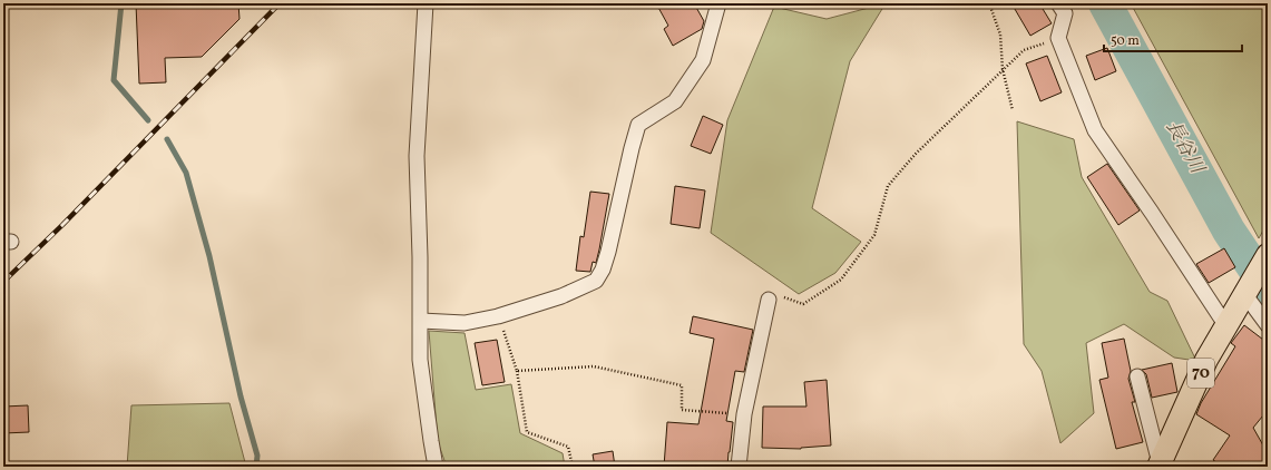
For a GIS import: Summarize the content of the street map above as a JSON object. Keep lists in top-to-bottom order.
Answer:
{
  "streets": {
    "main road": ["70"]
  },
  "water": ["長谷川"],
  "scale_bar": "50 m"
}
